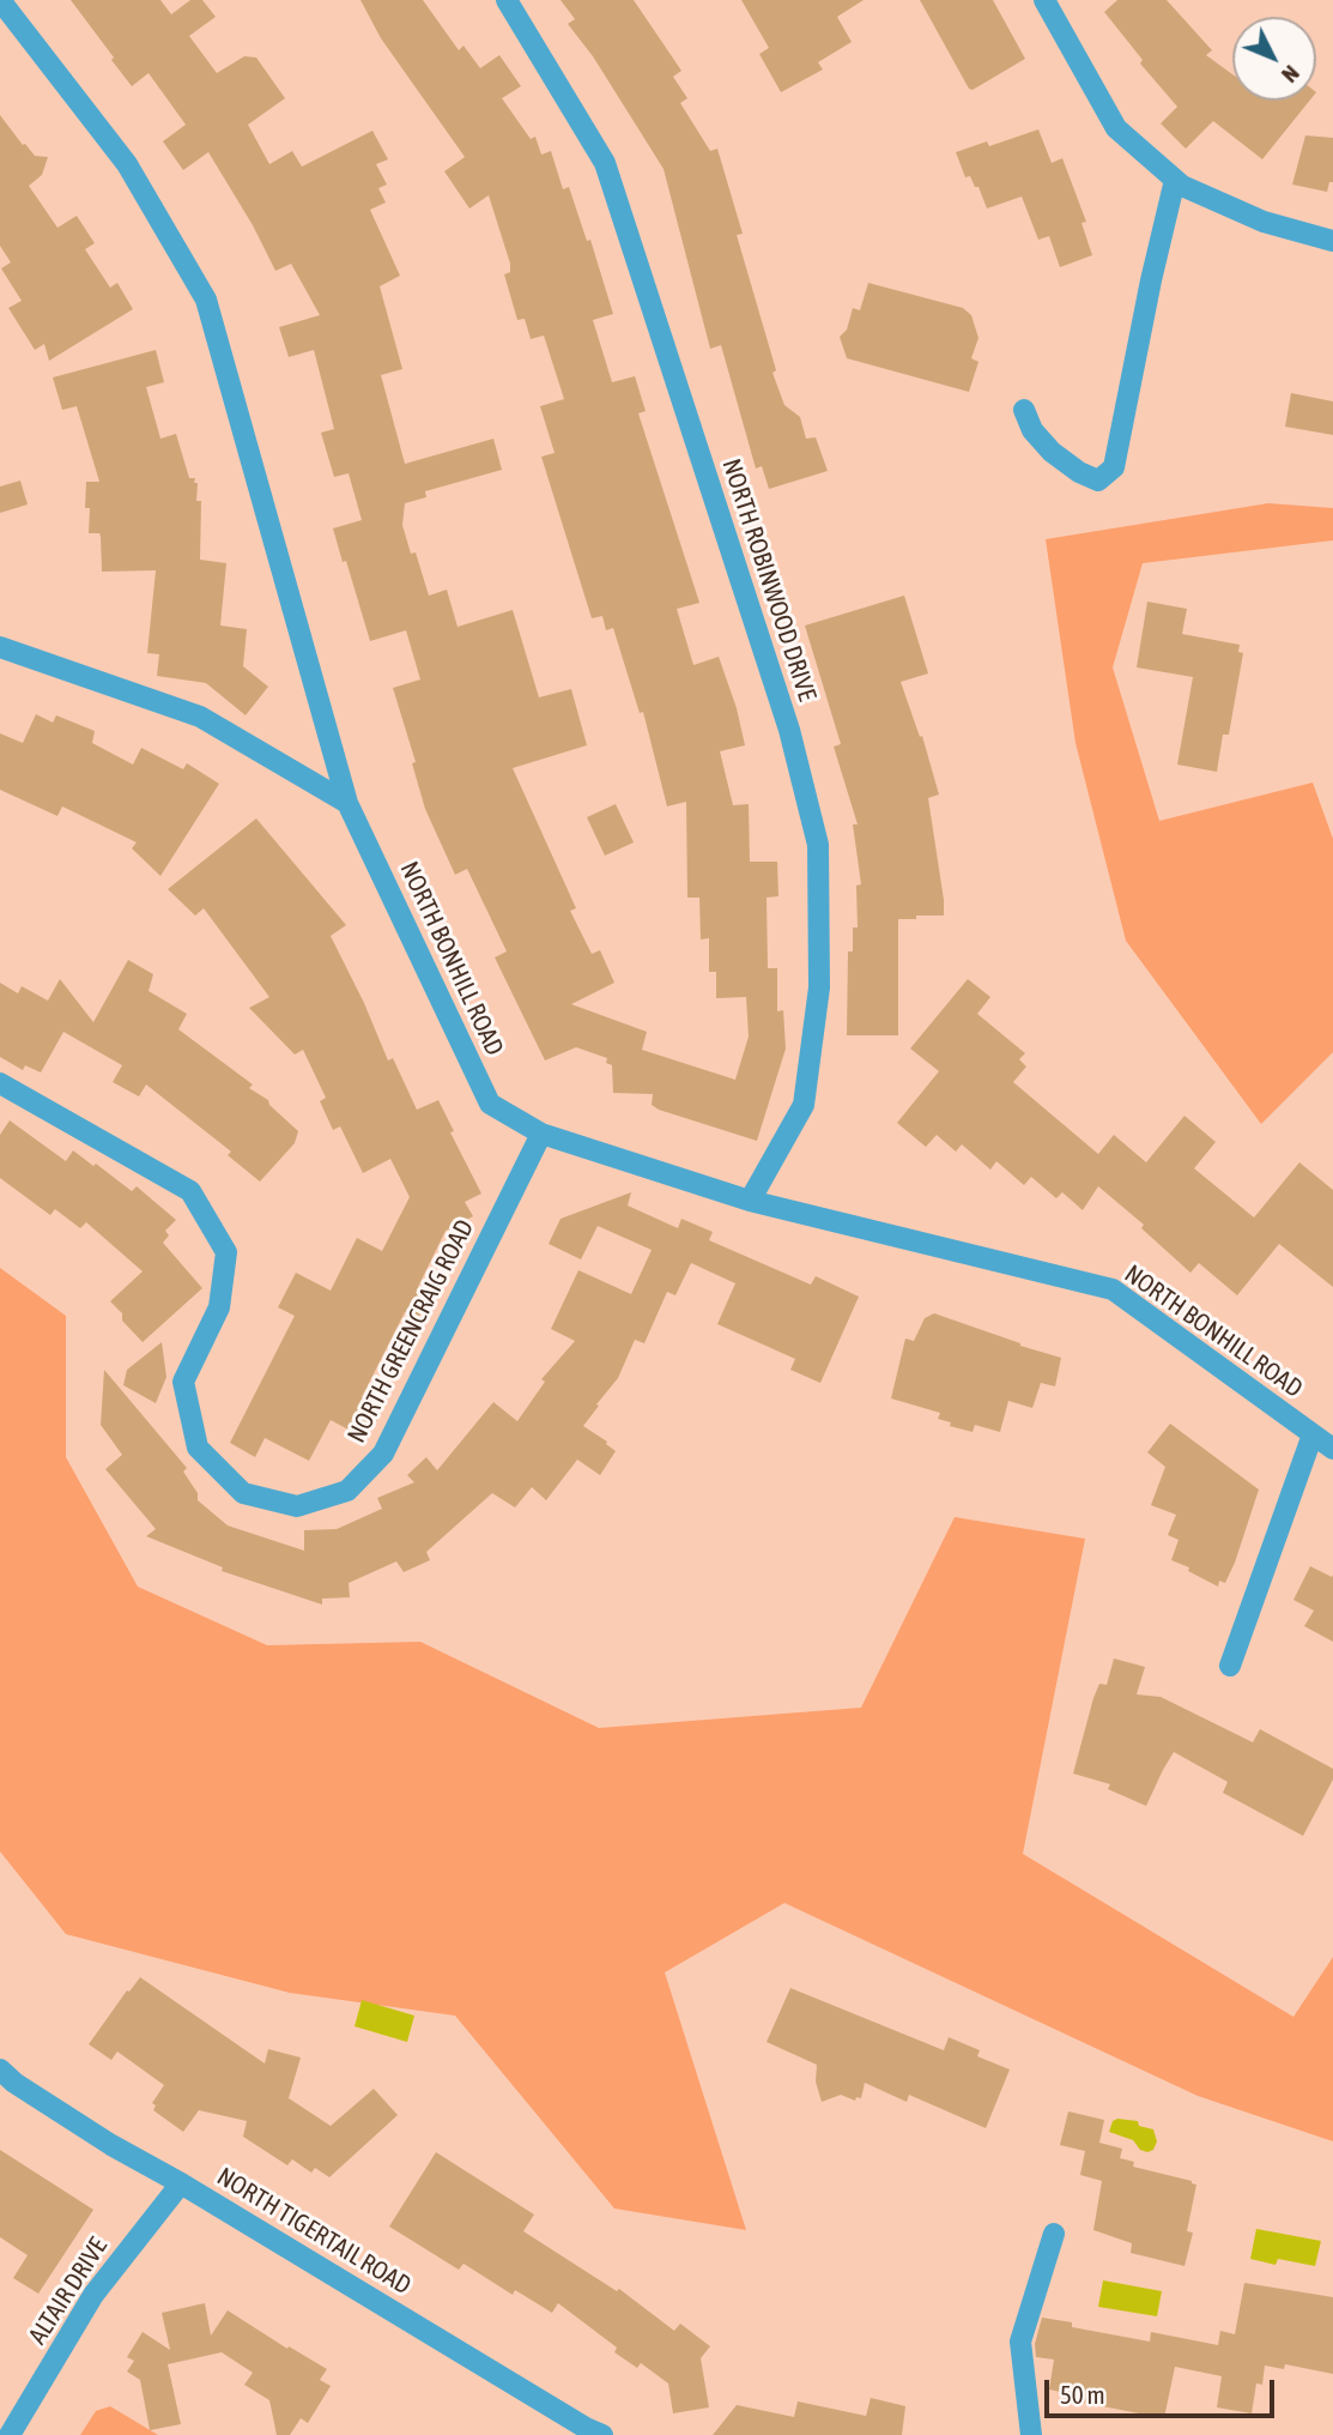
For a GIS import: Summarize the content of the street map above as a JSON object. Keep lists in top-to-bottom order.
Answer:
{
  "streets": {
    "street": [
      "NORTH ROBINWOOD DRIVE",
      "NORTH BONHILL ROAD",
      "NORTH GREENCRAIG ROAD",
      "NORTH TIGERTAIL ROAD",
      "ALTAIR DRIVE"
    ]
  },
  "crossings": [
    ["NORTH ROBINWOOD DRIVE", "NORTH BONHILL ROAD"],
    ["NORTH BONHILL ROAD", "NORTH GREENCRAIG ROAD"],
    ["NORTH TIGERTAIL ROAD", "ALTAIR DRIVE"]
  ],
  "scale_bar": "50 m",
  "north": "bottom right"
}
